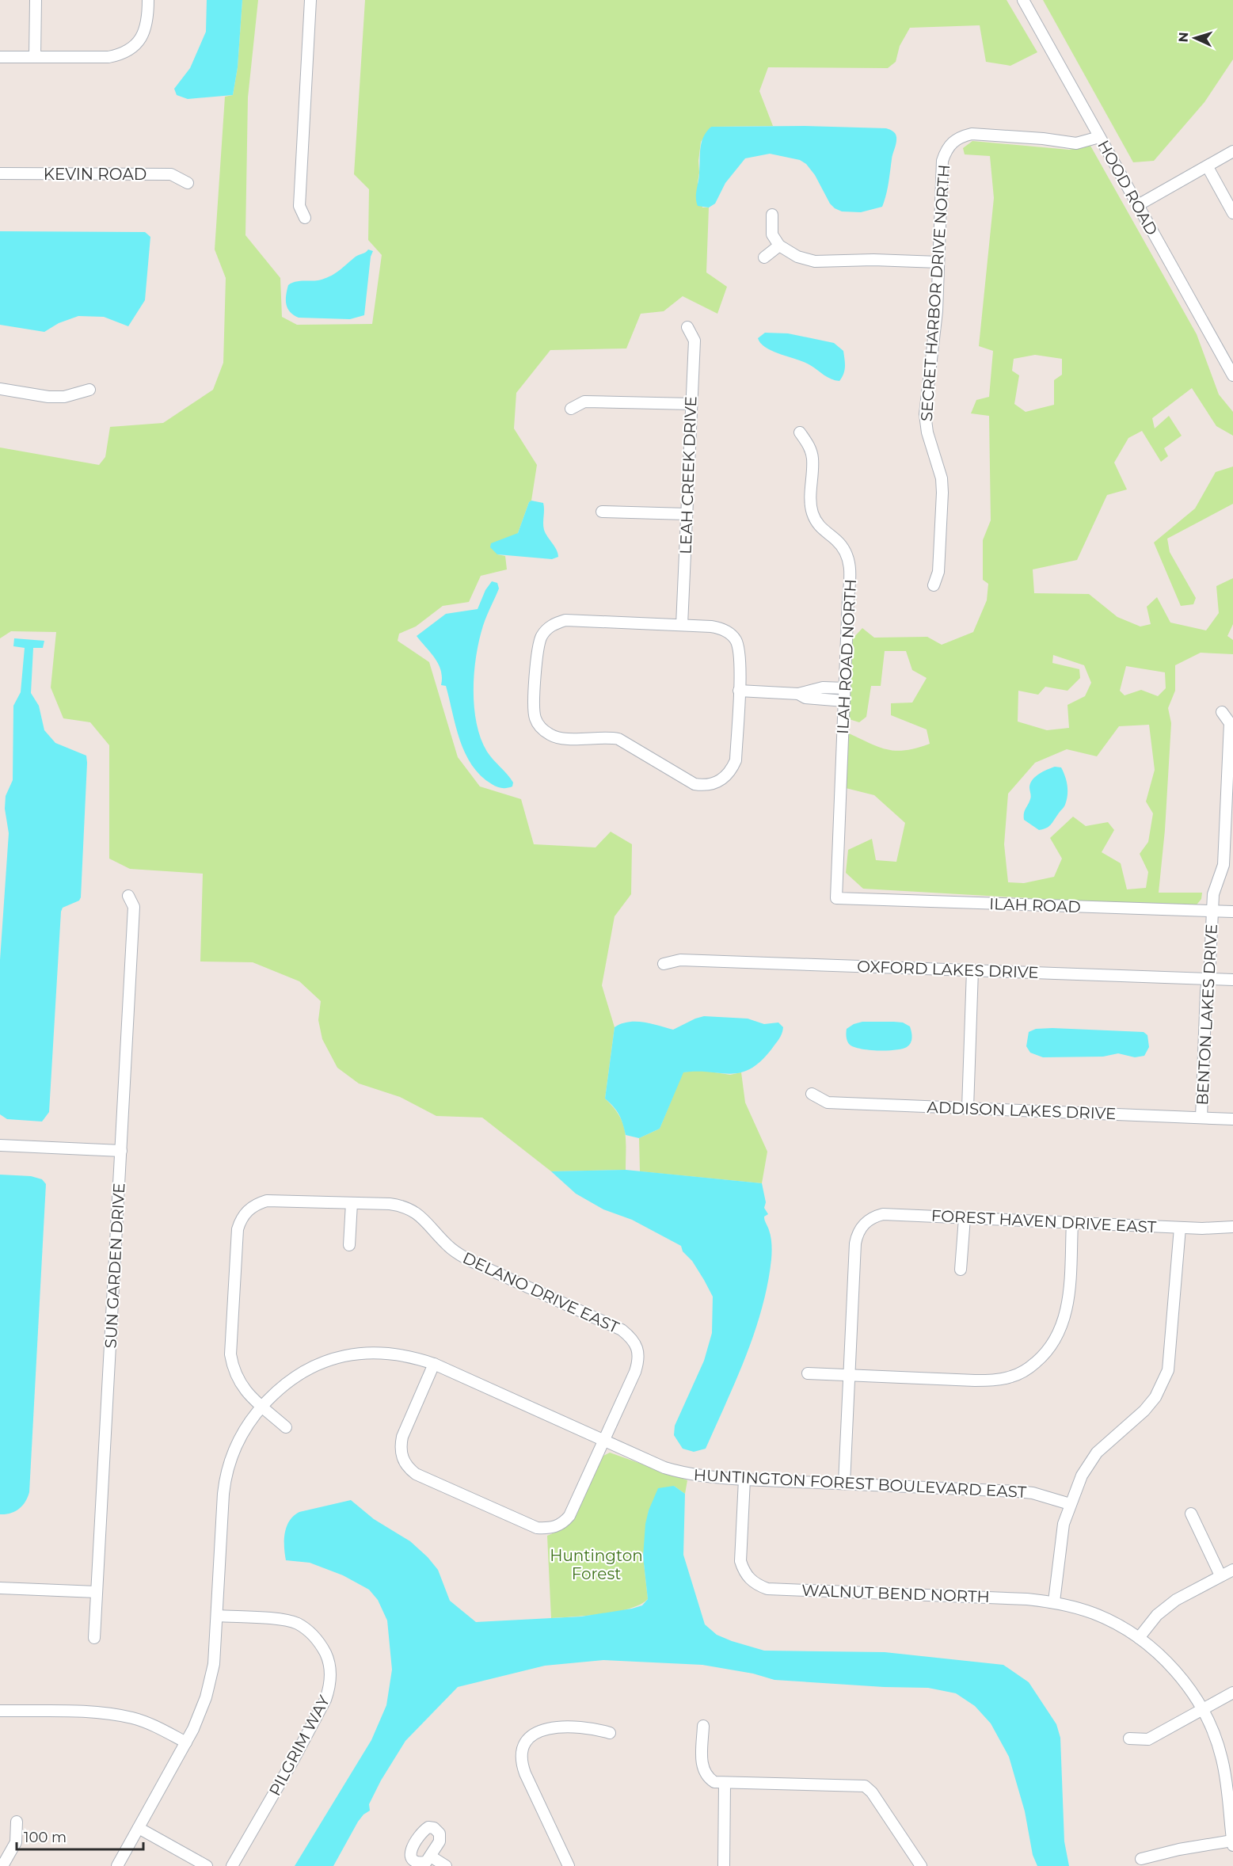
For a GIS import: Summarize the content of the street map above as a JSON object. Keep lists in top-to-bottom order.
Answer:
{
  "streets": {
    "street": [
      "KEVIN ROAD",
      "HOOD ROAD",
      "SECRET HARBOR DRIVE NORTH",
      "LEAH CREEK DRIVE",
      "ILAH ROAD NORTH",
      "ILAH ROAD",
      "OXFORD LAKES DRIVE",
      "BENTON LAKES DRIVE",
      "ADDISON LAKES DRIVE",
      "FOREST HAVEN DRIVE EAST",
      "SUN GARDEN DRIVE",
      "DELANO DRIVE EAST",
      "HUNTINGTON FOREST BOULEVARD EAST",
      "WALNUT BEND NORTH",
      "PILGRIM WAY"
    ]
  },
  "crossings": [
    ["HOOD ROAD", "SECRET HARBOR DRIVE NORTH"],
    ["ILAH ROAD NORTH", "ILAH ROAD"],
    ["ILAH ROAD", "BENTON LAKES DRIVE"],
    ["OXFORD LAKES DRIVE", "BENTON LAKES DRIVE"],
    ["BENTON LAKES DRIVE", "ADDISON LAKES DRIVE"],
    ["DELANO DRIVE EAST", "HUNTINGTON FOREST BOULEVARD EAST"],
    ["HUNTINGTON FOREST BOULEVARD EAST", "WALNUT BEND NORTH"],
    ["HUNTINGTON FOREST BOULEVARD EAST", "PILGRIM WAY"]
  ],
  "parks": ["Huntington Forest"],
  "scale_bar": "100 m",
  "north": "left"
}
